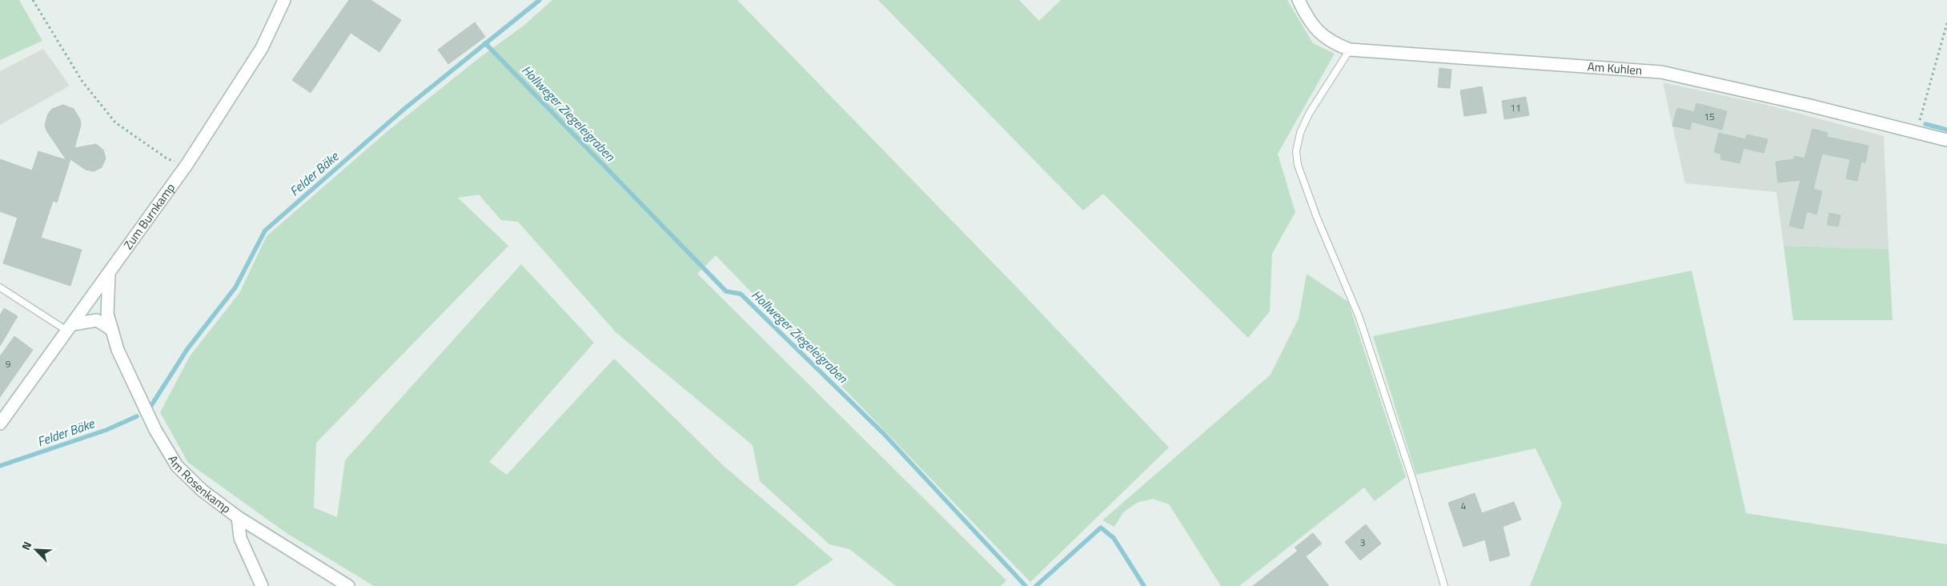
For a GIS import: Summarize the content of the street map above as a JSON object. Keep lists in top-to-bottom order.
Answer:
{
  "streets": {
    "street": ["Am Kuhlen", "Zum Burnkamp", "Am Rosenkamp"]
  },
  "crossings": [
    ["Zum Burnkamp", "Am Rosenkamp"]
  ],
  "water": ["Hollweger Ziegeleigraben", "Felder Bäke"],
  "house_numbers": [
    "11",
    "15",
    "9",
    "4",
    "3"
  ],
  "north": "top left"
}
